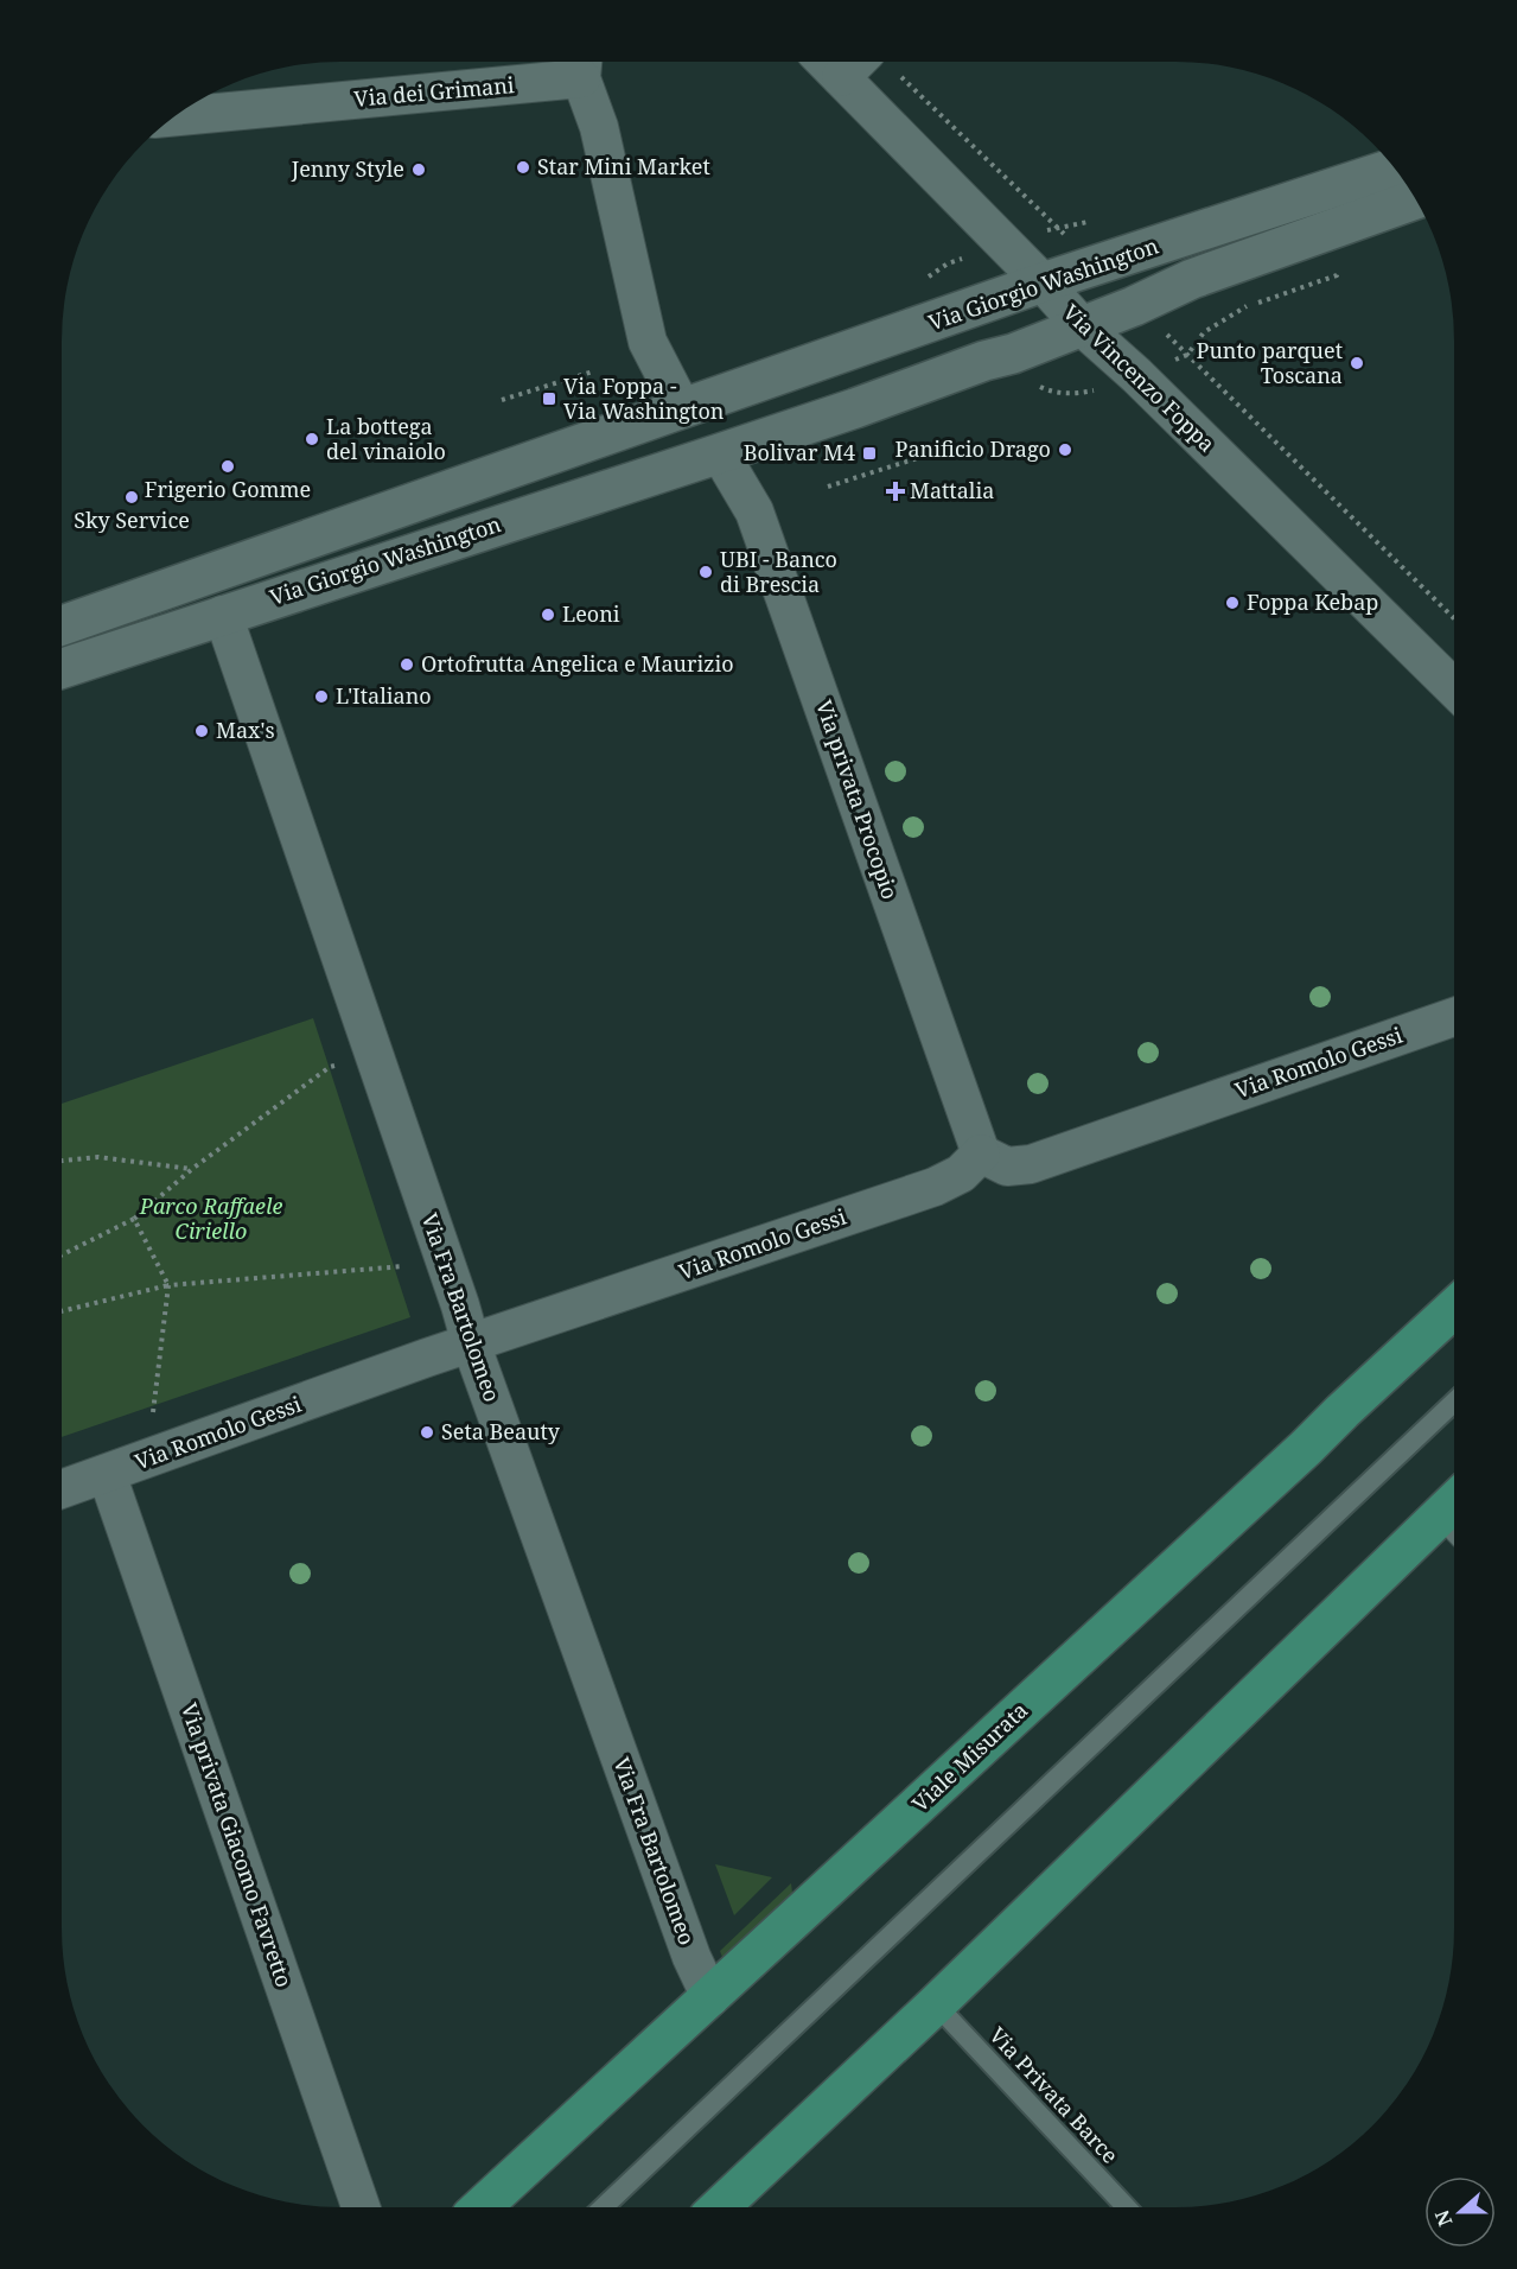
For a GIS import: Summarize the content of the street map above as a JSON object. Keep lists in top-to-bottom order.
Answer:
{
  "streets": {
    "main road": ["Viale Misurata"],
    "street": [
      "Via dei Grimani",
      "Via Giorgio Washington",
      "Via Vincenzo Foppa",
      "Via privata Procopio",
      "Via Romolo Gessi",
      "Via Fra Bartolomeo",
      "Via privata Giacomo Favretto"
    ],
    "lane": ["Via Privata Barce"]
  },
  "crossings": [
    ["Via dei Grimani", "Via Giorgio Washington"],
    ["Via Giorgio Washington", "Via Vincenzo Foppa"],
    ["Via Giorgio Washington", "Via privata Procopio"],
    ["Via Giorgio Washington", "Via Fra Bartolomeo"],
    ["Via privata Procopio", "Via Romolo Gessi"],
    ["Via Romolo Gessi", "Via Fra Bartolomeo"],
    ["Via Romolo Gessi", "Via privata Giacomo Favretto"],
    ["Via Fra Bartolomeo", "Viale Misurata"]
  ],
  "parks": ["Parco Raffaele Ciriello"],
  "places": {
    "other": [
      "Star Mini Market",
      "Jenny Style",
      "Punto parquet Toscana",
      "La bottega del vinaiolo",
      "Panificio Drago",
      "Frigerio Gomme",
      "Sky Service",
      "UBI - Banco di Brescia",
      "Foppa Kebap",
      "Leoni",
      "Ortofrutta Angelica e Maurizio",
      "L'Italiano",
      "Max's",
      "Seta Beauty"
    ],
    "transit": ["Via Foppa - Via Washington", "Bolivar M4"],
    "health": ["Mattalia"]
  },
  "north": "left"
}
